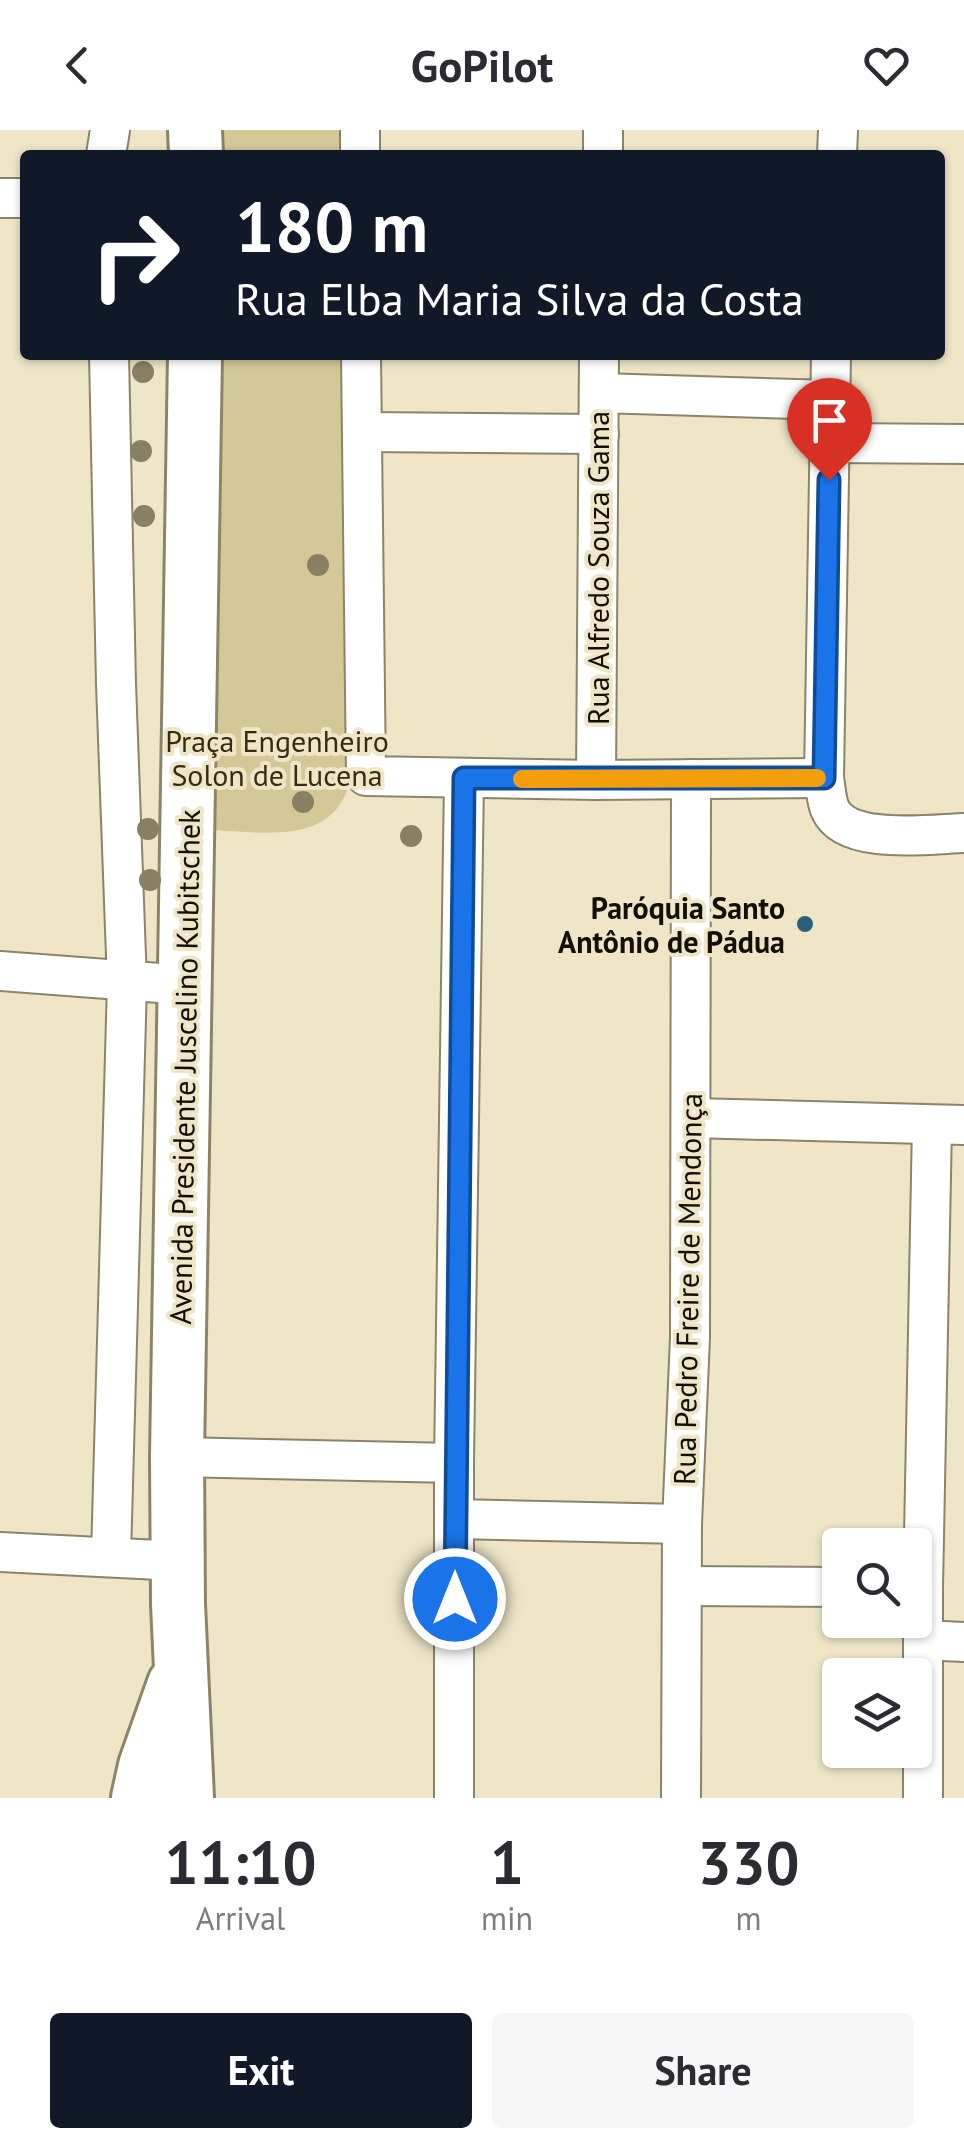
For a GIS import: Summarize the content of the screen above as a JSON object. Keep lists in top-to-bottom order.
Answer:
{
  "streets": {
    "main road": ["Avenida Presidente Juscelino Kubitschek"],
    "street": ["Rua Alfredo Souza Gama", "Rua Pedro Freire de Mendonça"]
  },
  "parks": ["Praça Engenheiro Solon de Lucena"],
  "places": ["Paróquia Santo Antônio de Pádua"],
  "page": {
    "header": "GoPilot",
    "turn": ["180 m", "Rua Elba Maria Silva da Costa"],
    "eta": [
      "11:10",
      "Arrival",
      "1",
      "min",
      "330",
      "m"
    ],
    "buttons": ["Exit", "Share"]
  }
}
